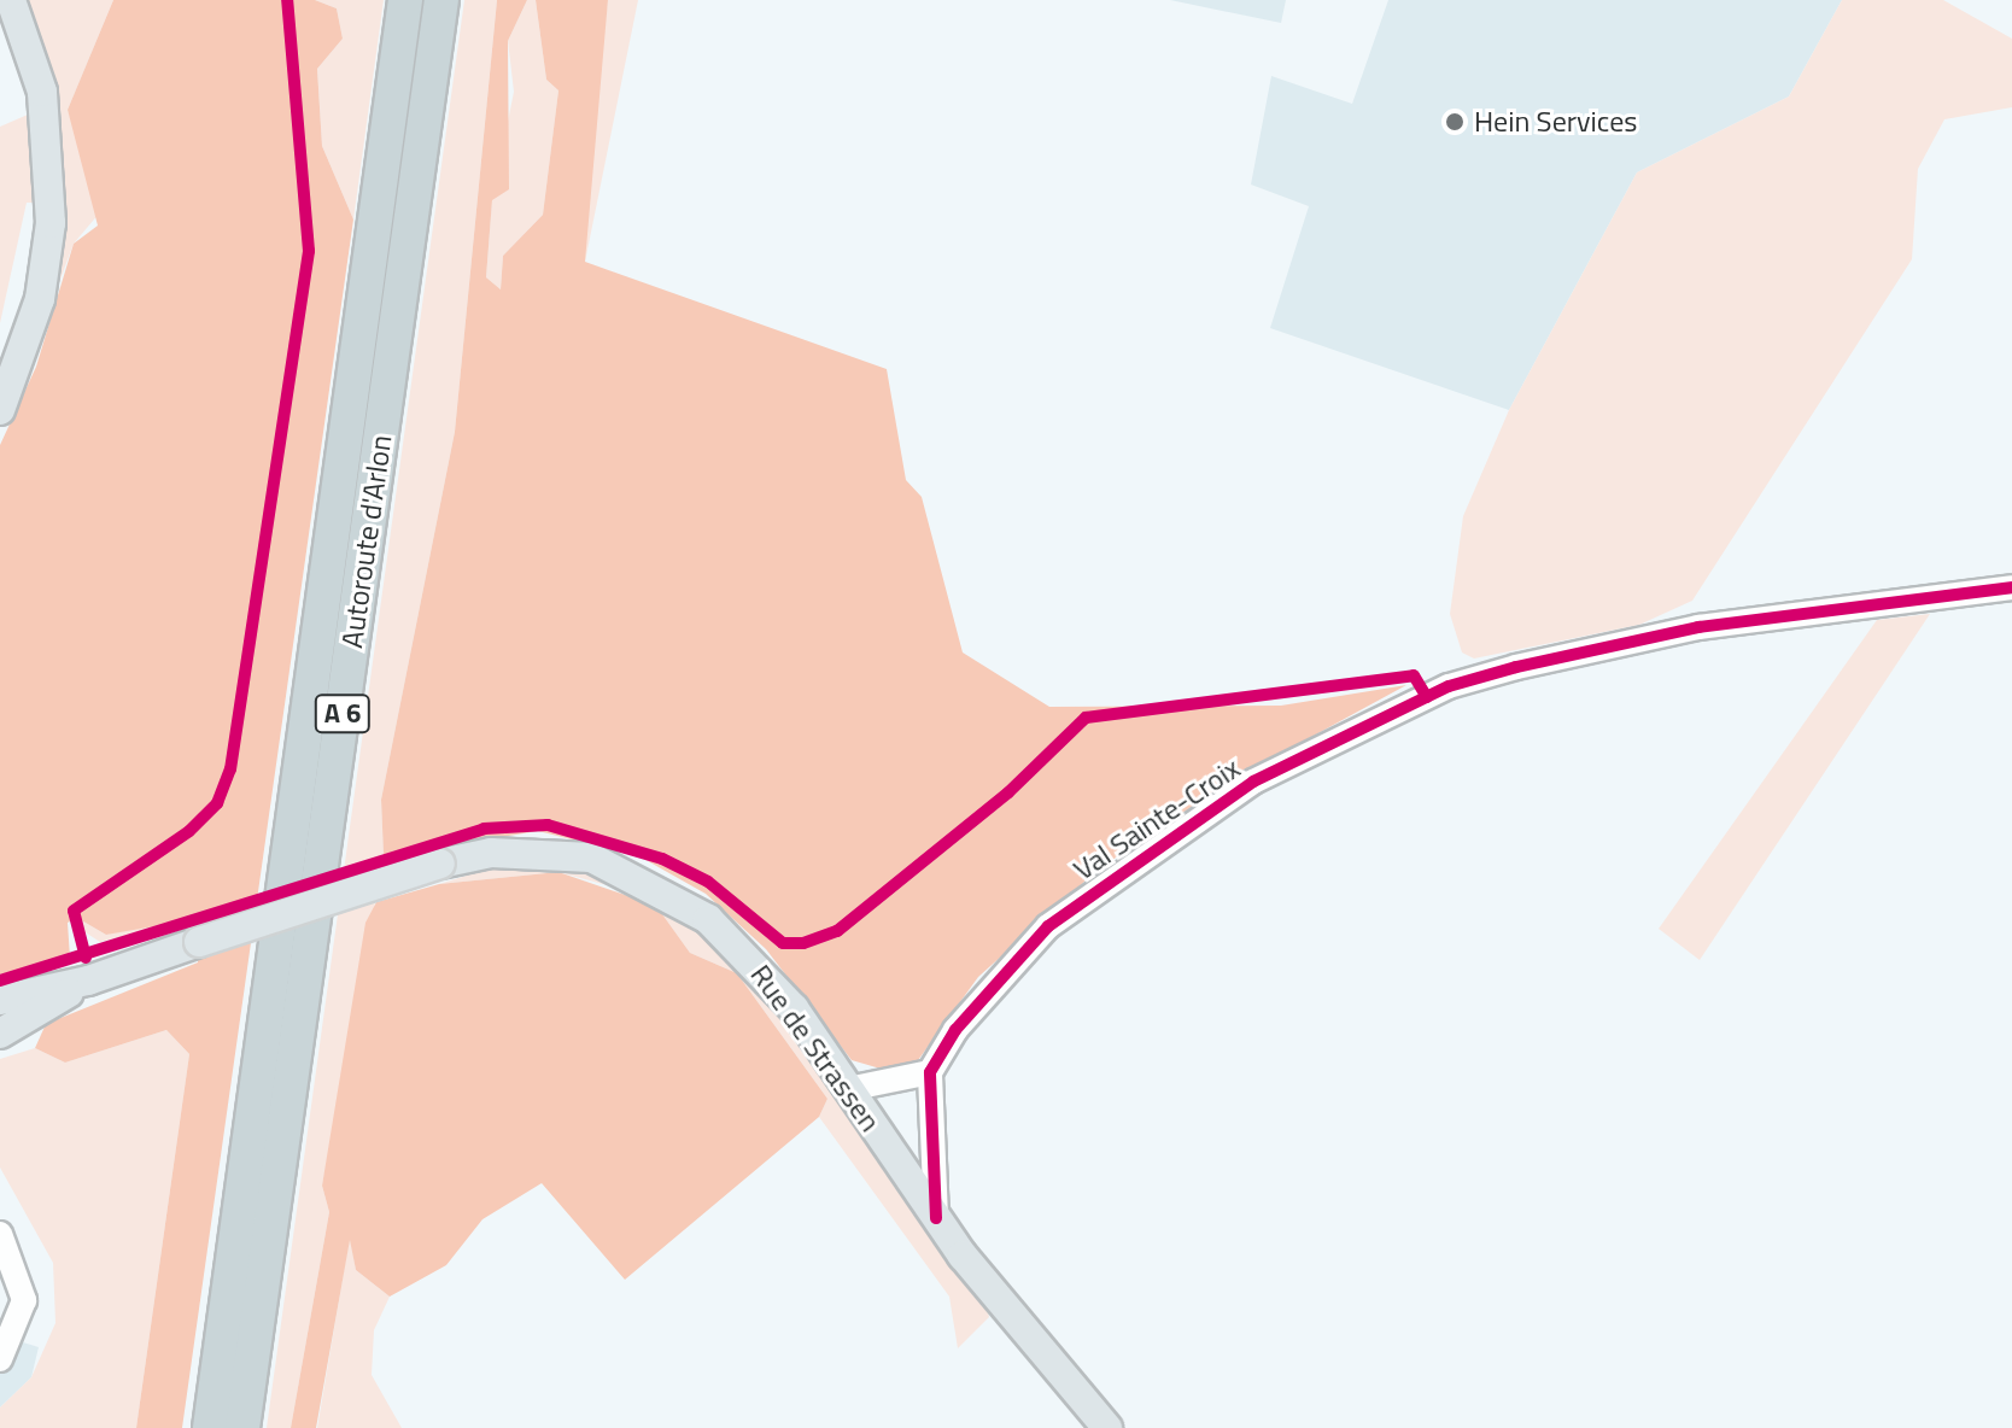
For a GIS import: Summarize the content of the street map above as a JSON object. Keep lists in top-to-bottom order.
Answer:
{
  "streets": {
    "highway": ["Autoroute d'Arlon", "A 6"],
    "main road": ["Rue de Strassen"],
    "street": ["Val Sainte-Croix"]
  },
  "places": ["Hein Services"]
}
